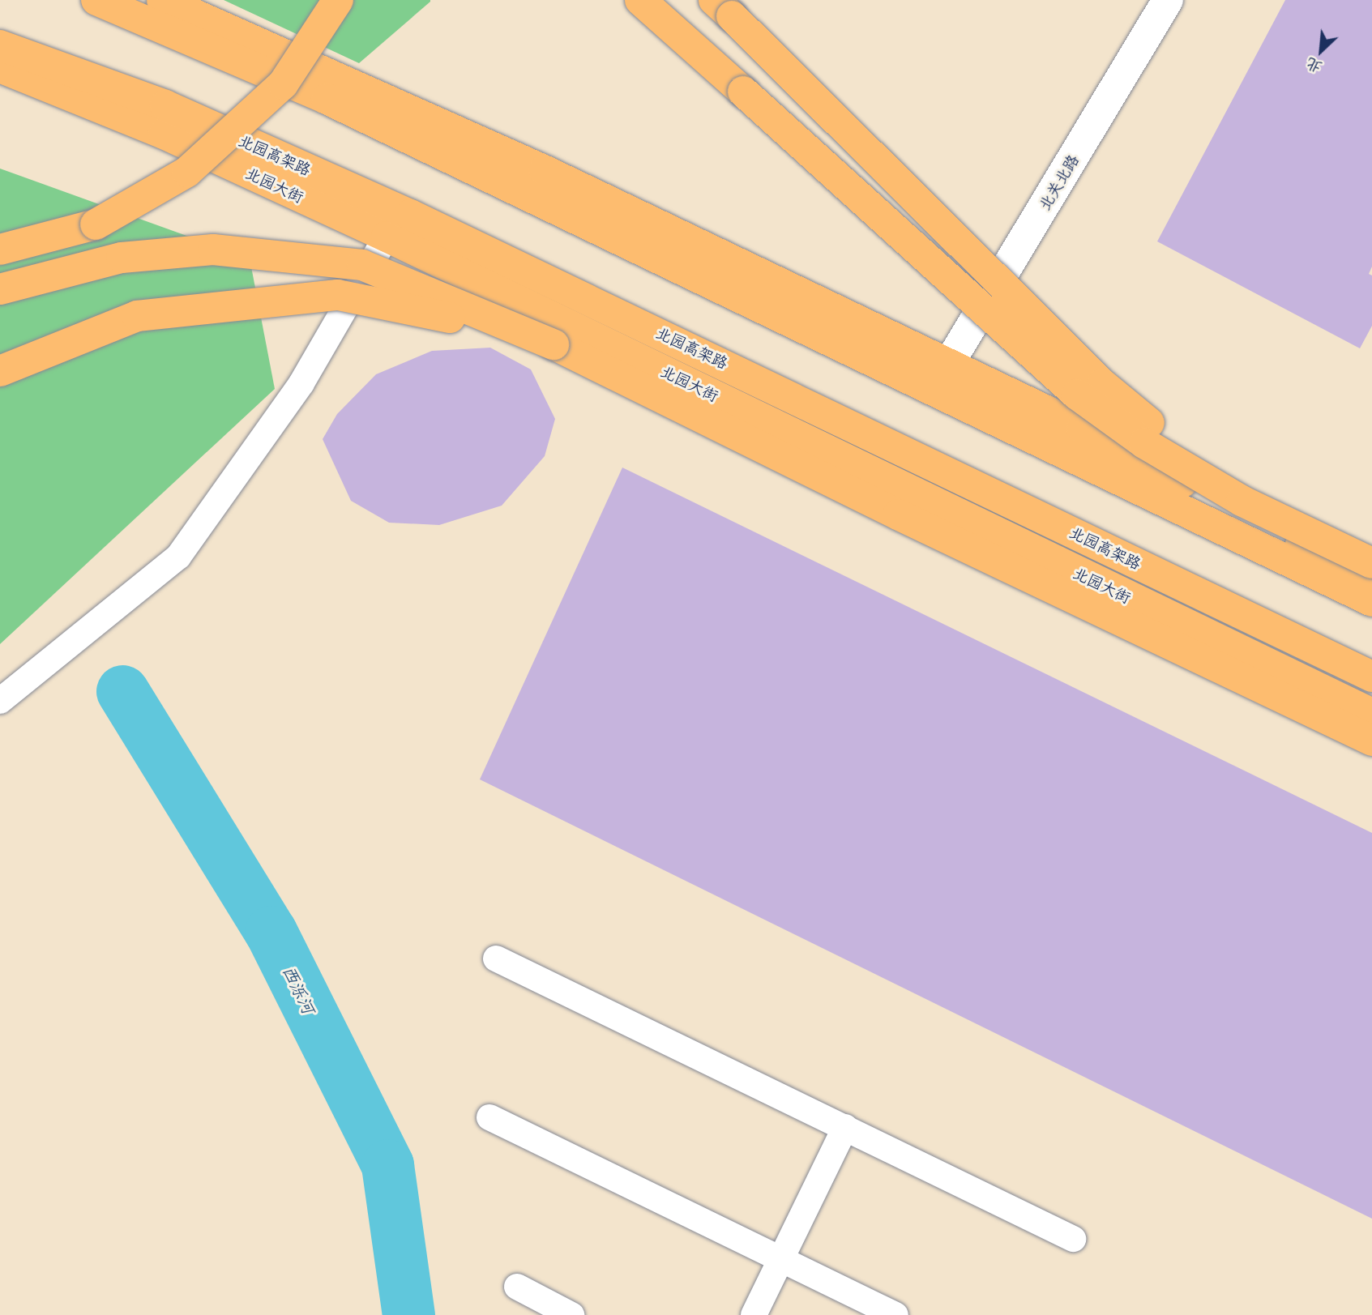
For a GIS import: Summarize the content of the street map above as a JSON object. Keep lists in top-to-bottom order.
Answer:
{
  "streets": {
    "main road": ["北园高架路", "北园大街"],
    "street": ["北关北路"]
  },
  "water": ["西泺河"],
  "north": "bottom left"
}
